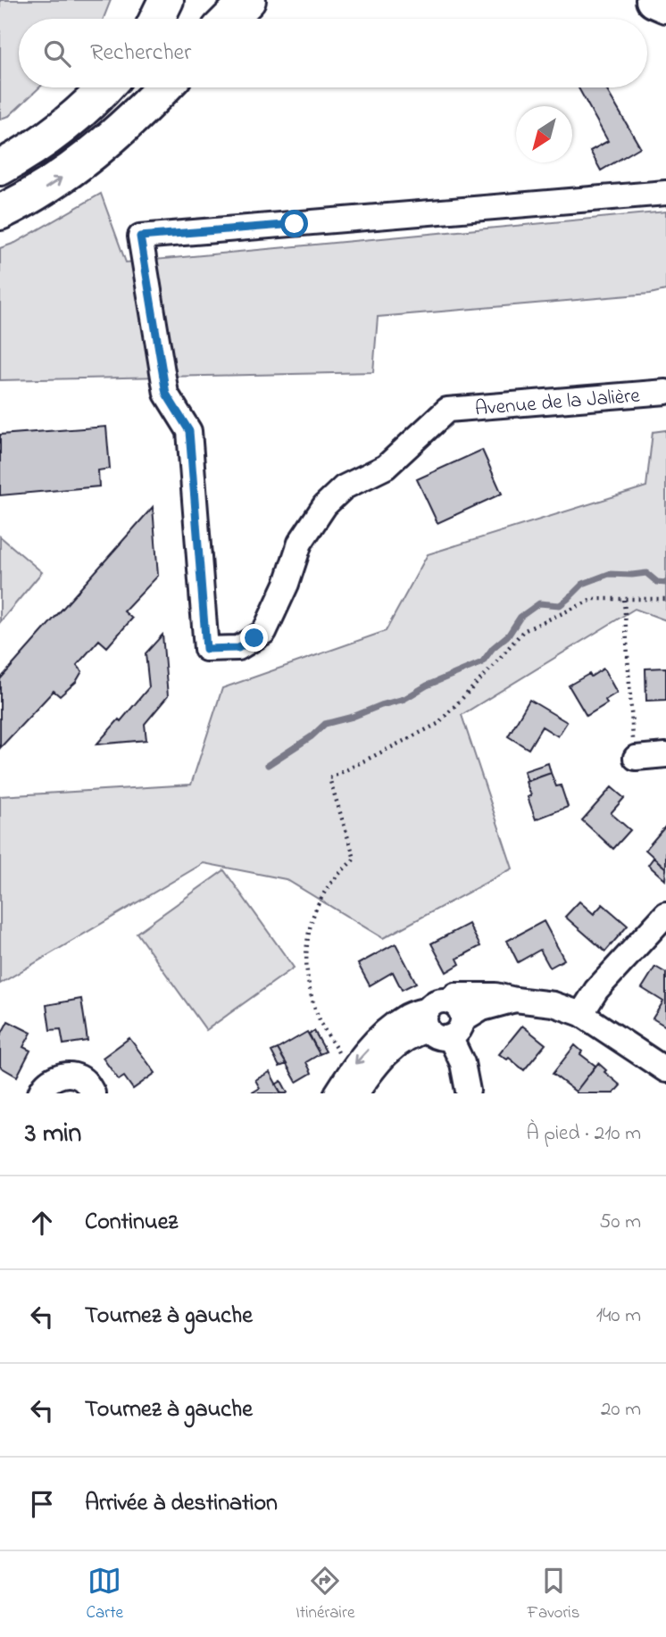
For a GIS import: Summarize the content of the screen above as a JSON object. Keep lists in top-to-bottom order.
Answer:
{
  "streets": {
    "street": ["Avenue de la Jalière"]
  },
  "north": "bottom left",
  "page": {
    "search": "Rechercher",
    "heading": ["3 min", "À pied · 210 m"],
    "list": [
      ["Continuez", "50 m"],
      ["Tournez à gauche", "140 m"],
      ["Tournez à gauche", "20 m"],
      "Arrivée à destination"
    ],
    "nav": ["Carte", "Itinéraire", "Favoris"]
  }
}
